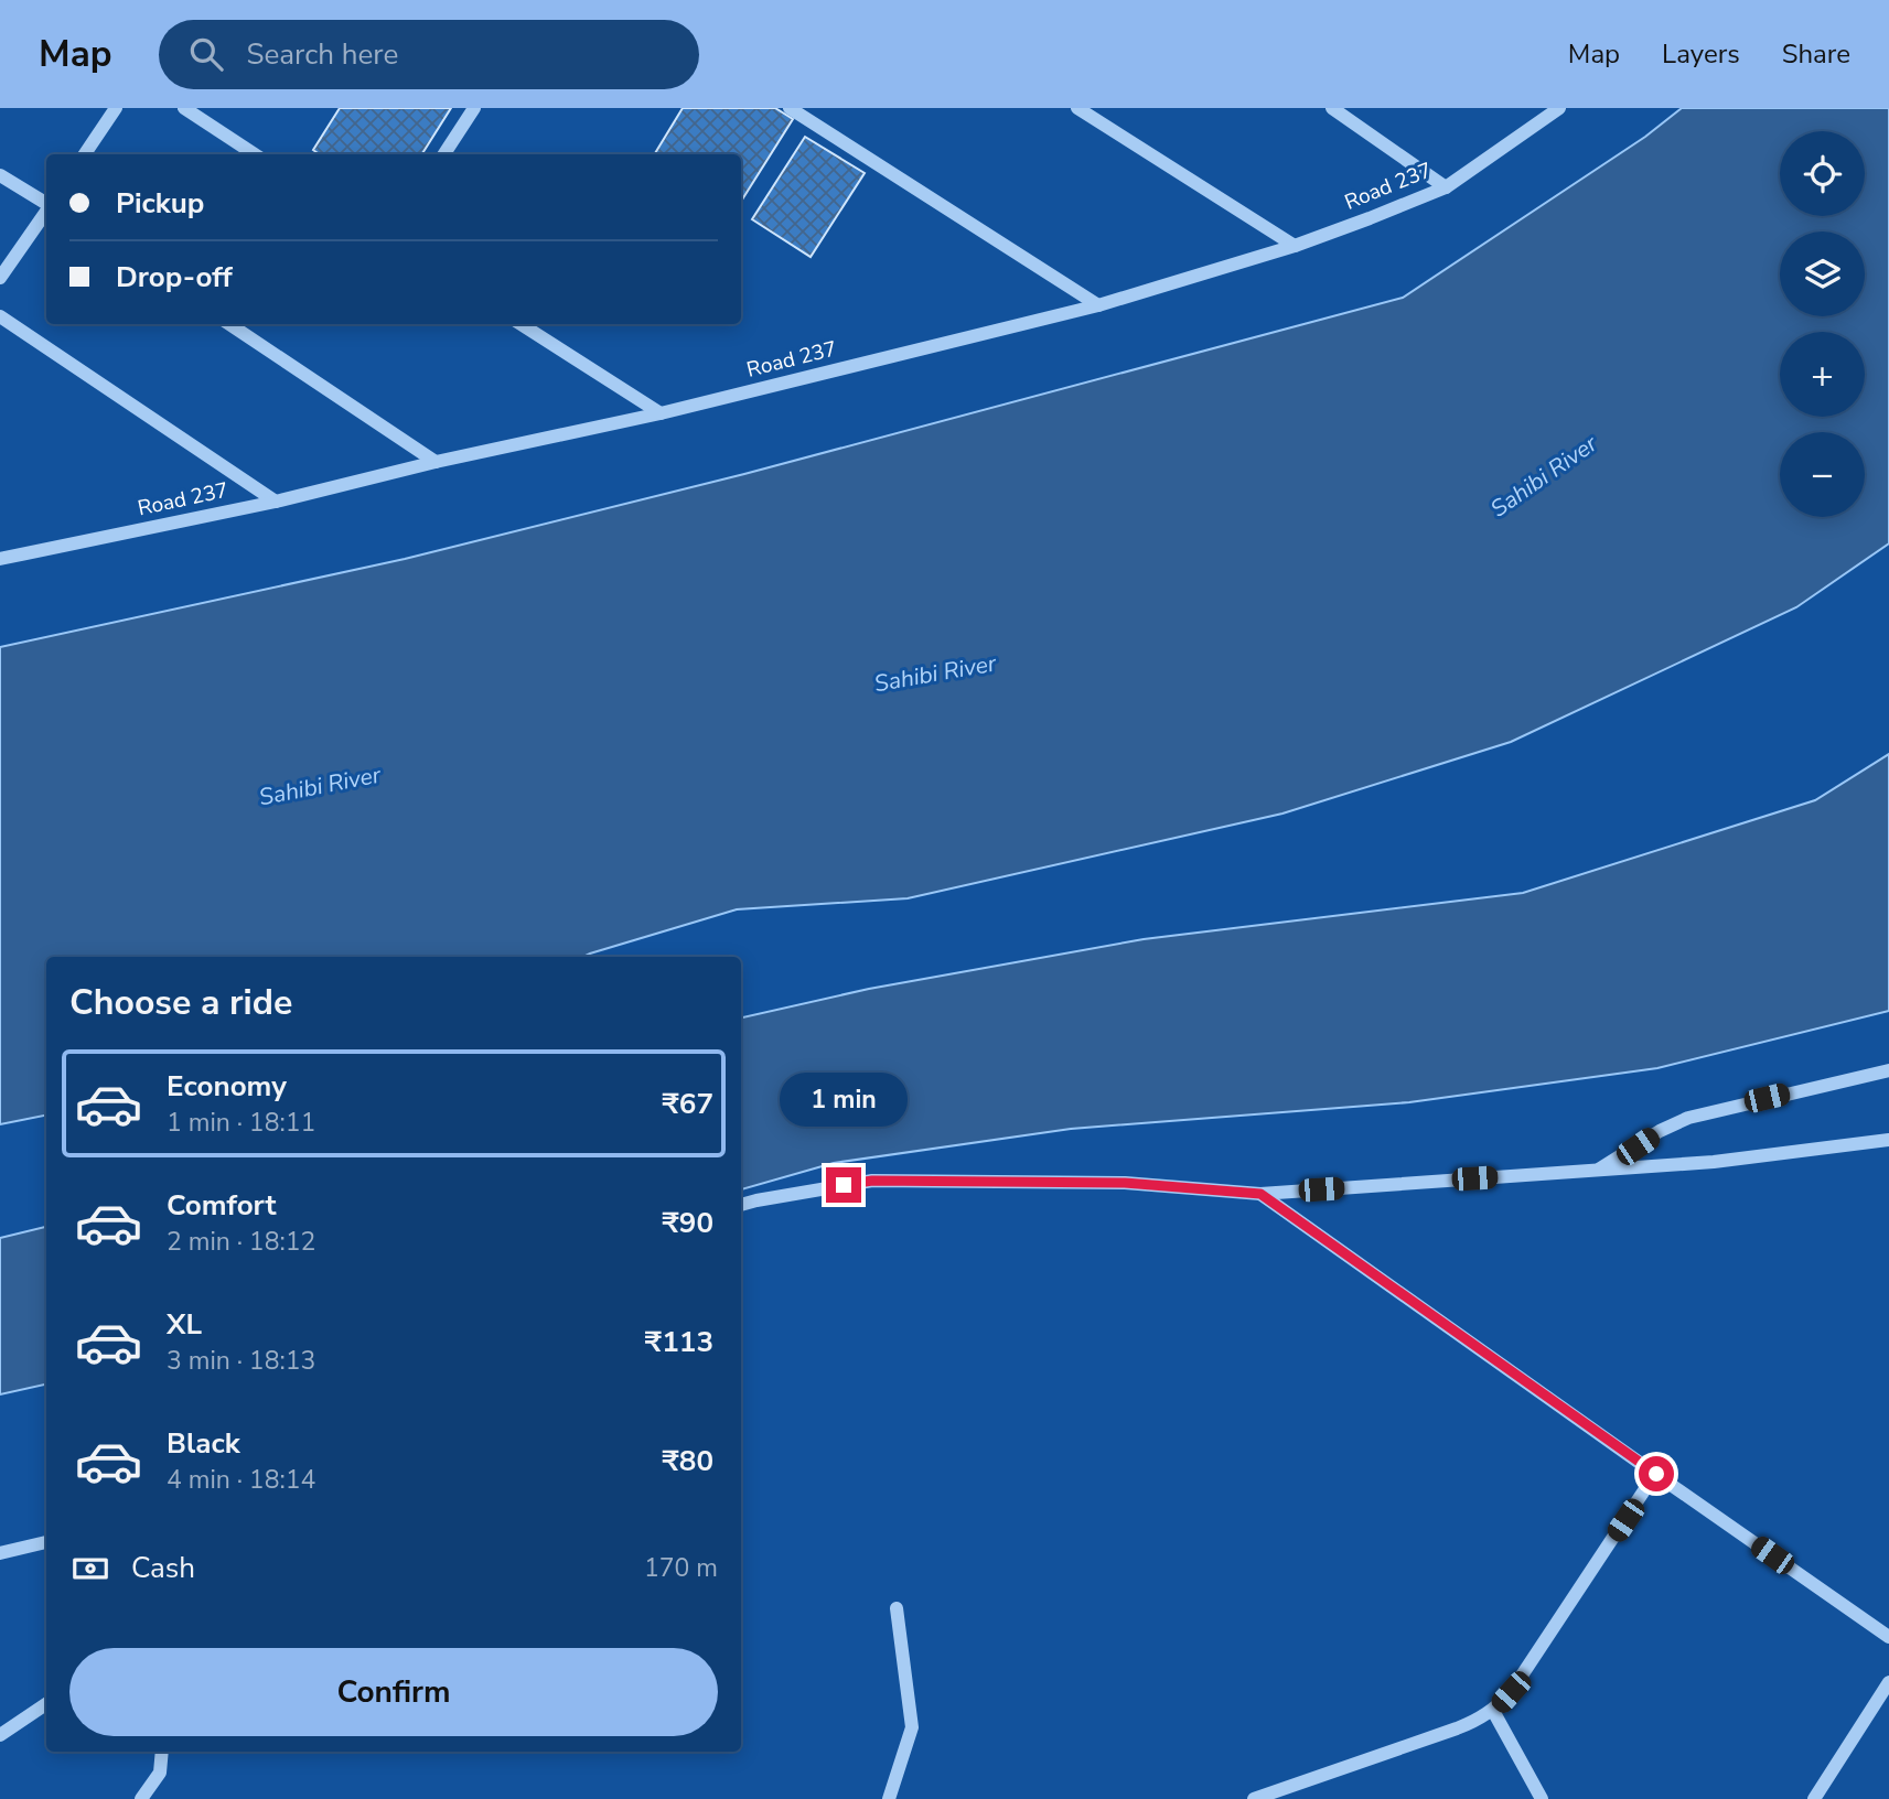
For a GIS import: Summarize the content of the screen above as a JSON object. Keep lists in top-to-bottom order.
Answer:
{
  "streets": {
    "street": ["Road 237"]
  },
  "water": ["Sahibi River"],
  "page": {
    "header": "Map",
    "search": "Search here",
    "nav": ["Map", "Layers", "Share"],
    "map_buttons": ["+", "−"],
    "banner": ["Pickup", "Drop-off"],
    "heading": "Choose a ride",
    "list": [
      {
        "name": "Economy",
        "note": "1 min · 18:11",
        "value": "₹67"
      },
      {
        "name": "Comfort",
        "note": "2 min · 18:12",
        "value": "₹90"
      },
      {
        "name": "XL",
        "note": "3 min · 18:13",
        "value": "₹113"
      },
      {
        "name": "Black",
        "note": "4 min · 18:14",
        "value": "₹80"
      }
    ],
    "bubble": "1 min",
    "pay": ["Cash", "170 m"],
    "buttons": "Confirm"
  }
}
